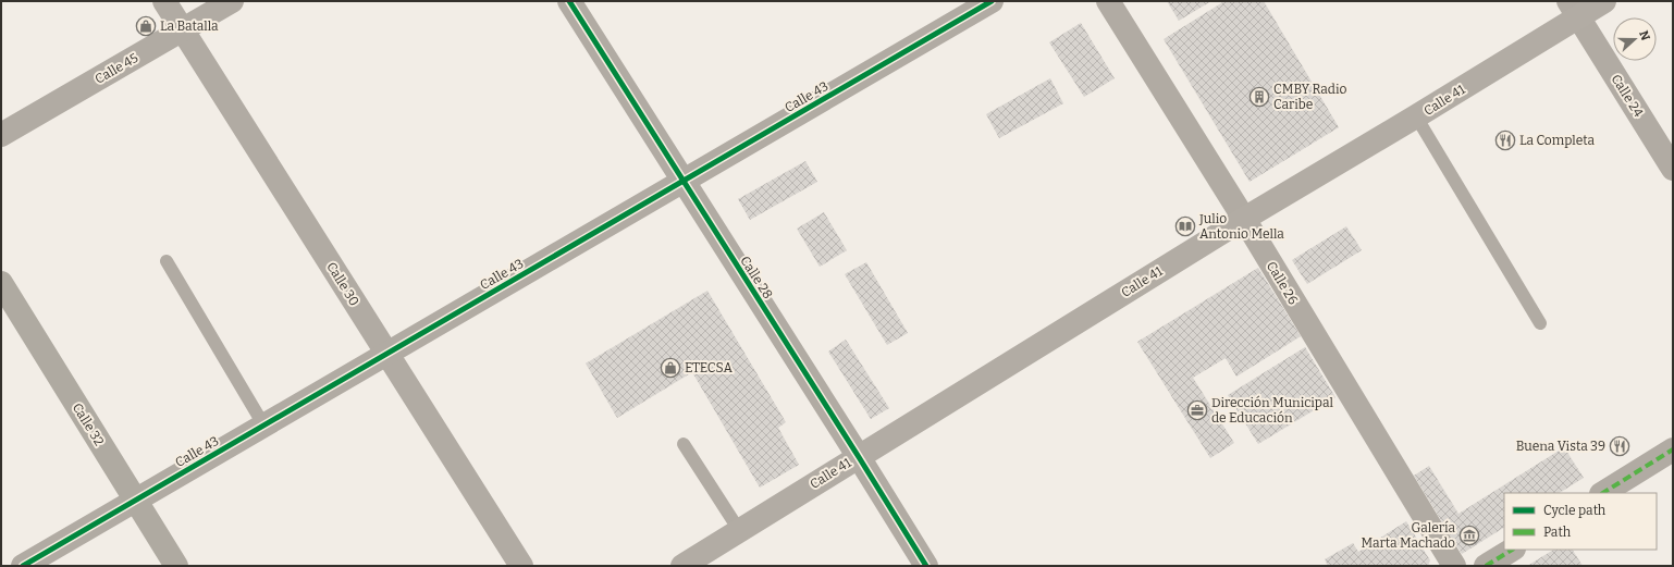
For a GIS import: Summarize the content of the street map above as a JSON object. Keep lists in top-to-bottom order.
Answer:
{
  "streets": {
    "main road": ["Calle 41"],
    "street": [
      "Calle 45",
      "Calle 24",
      "Calle 43",
      "Calle 28",
      "Calle 26",
      "Calle 30",
      "Calle 32"
    ]
  },
  "crossings": [
    ["Calle 45", "Calle 30"],
    ["Calle 24", "Calle 41"],
    ["Calle 43", "Calle 28"],
    ["Calle 43", "Calle 30"],
    ["Calle 43", "Calle 32"],
    ["Calle 41", "Calle 28"],
    ["Calle 41", "Calle 26"]
  ],
  "places": {
    "shop": ["La Batalla", "ETECSA"],
    "building": ["CMBY Radio Caribe"],
    "restaurant": ["La Completa", "Buena Vista 39"],
    "library": ["Julio Antonio Mella"],
    "office": ["Dirección Municipal de Educación"],
    "museum": ["Galería Marta Machado"]
  },
  "legend": ["Cycle path", "Path"],
  "north": "right"
}
